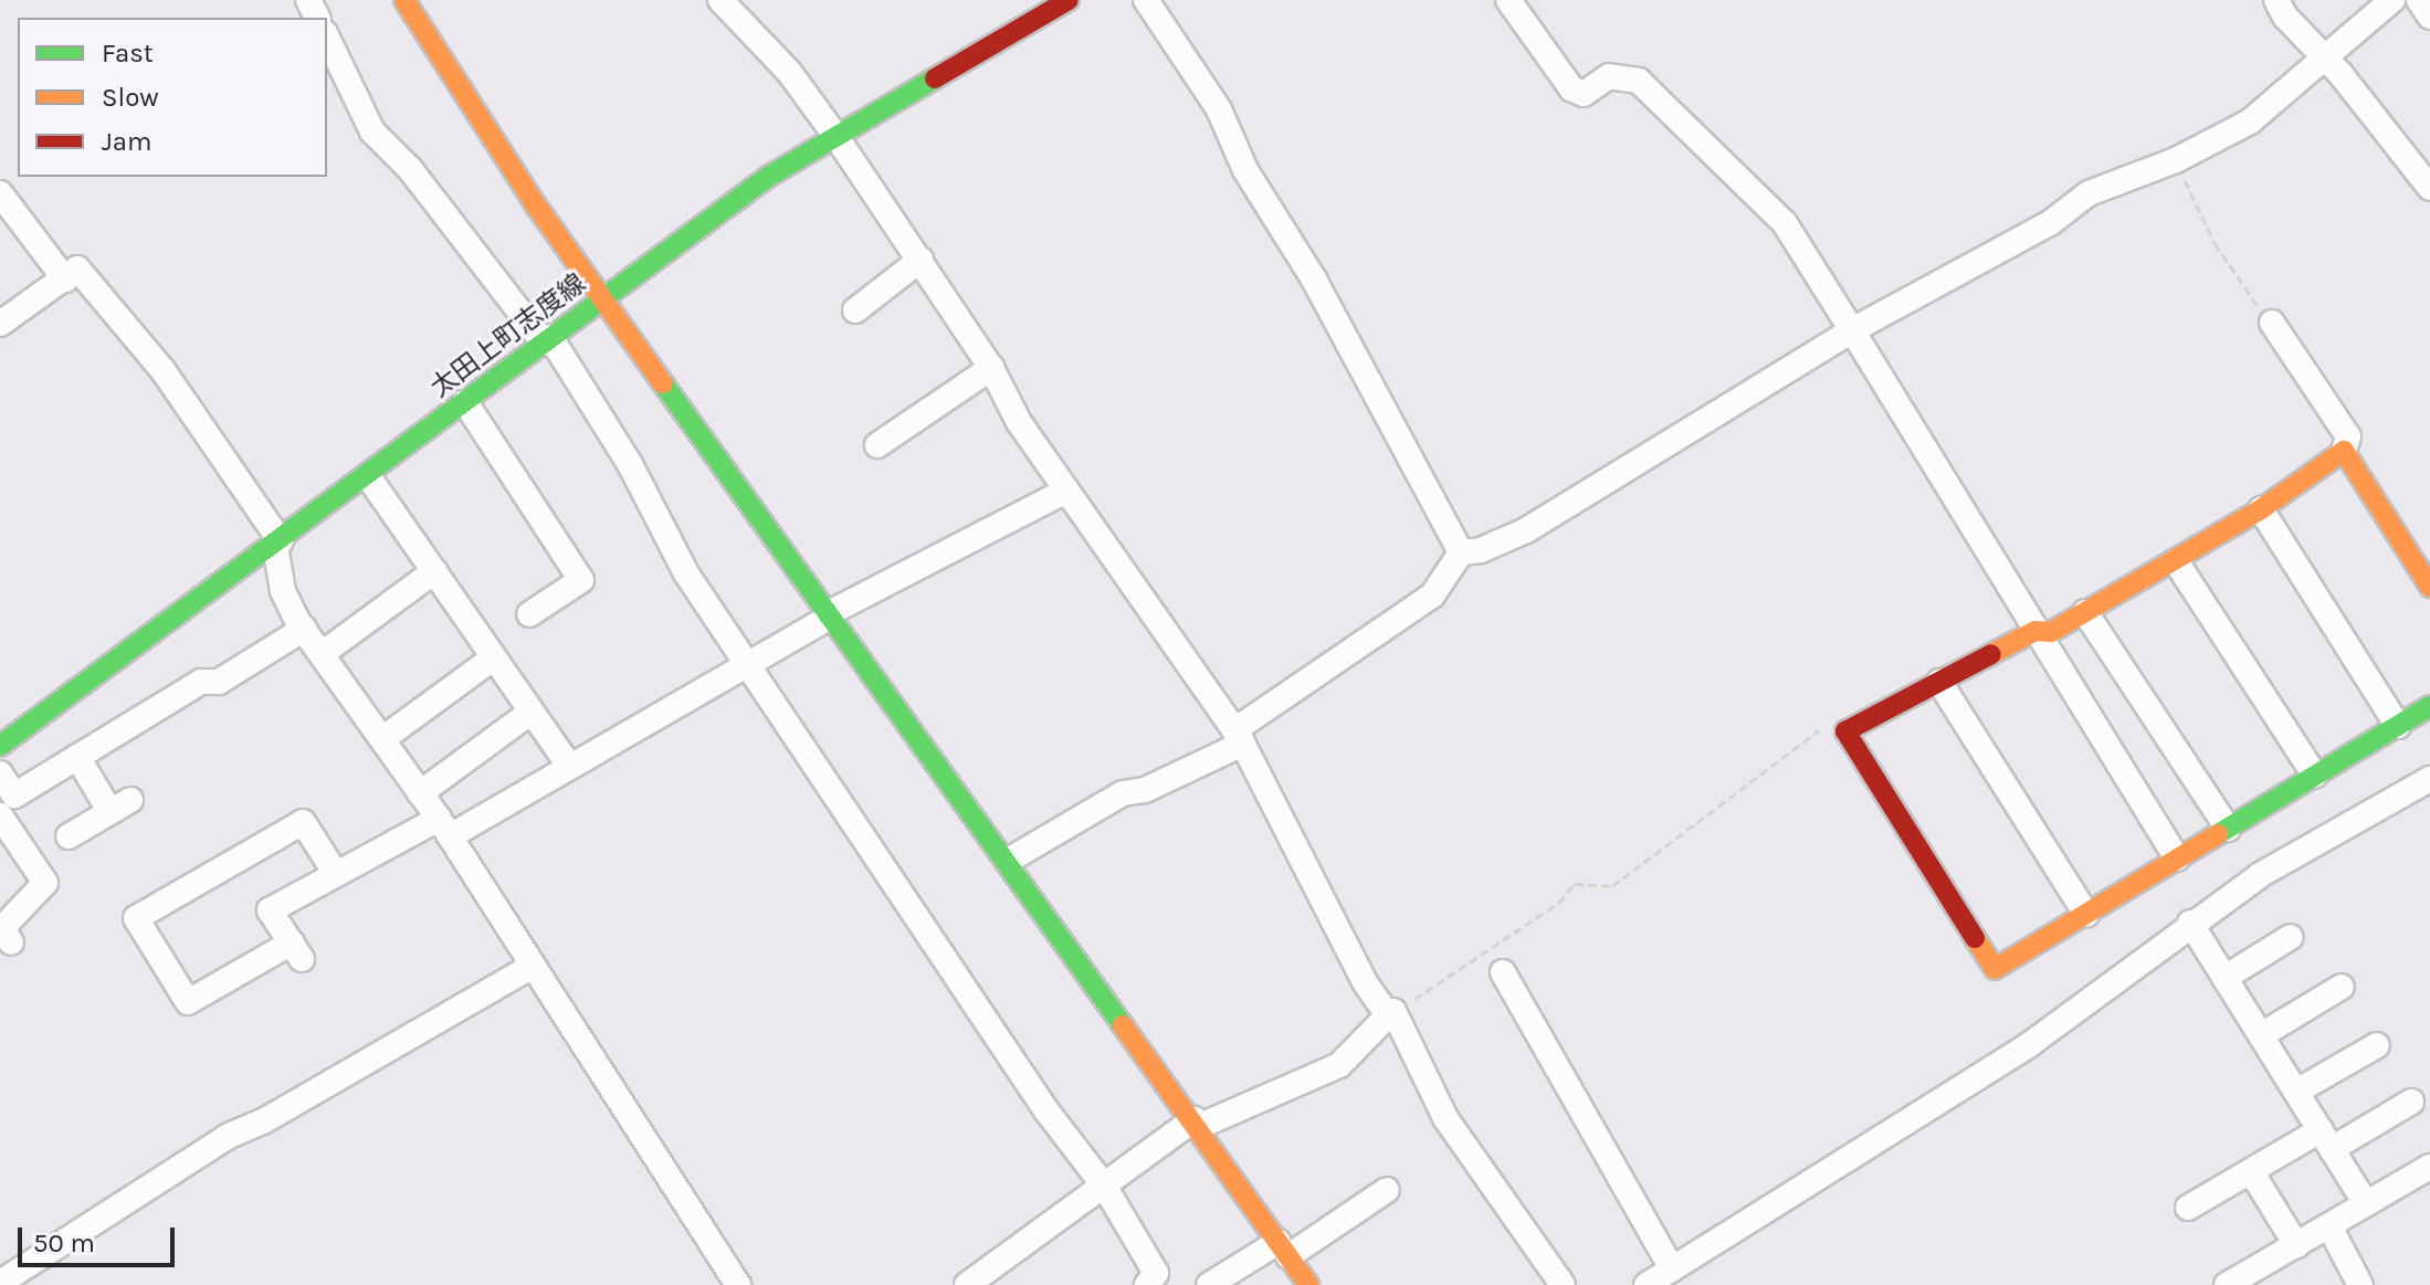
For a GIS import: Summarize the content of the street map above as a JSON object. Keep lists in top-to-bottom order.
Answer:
{
  "streets": {
    "street": ["太田上町志度線"]
  },
  "legend": ["Fast", "Slow", "Jam"],
  "scale_bar": "50 m"
}
